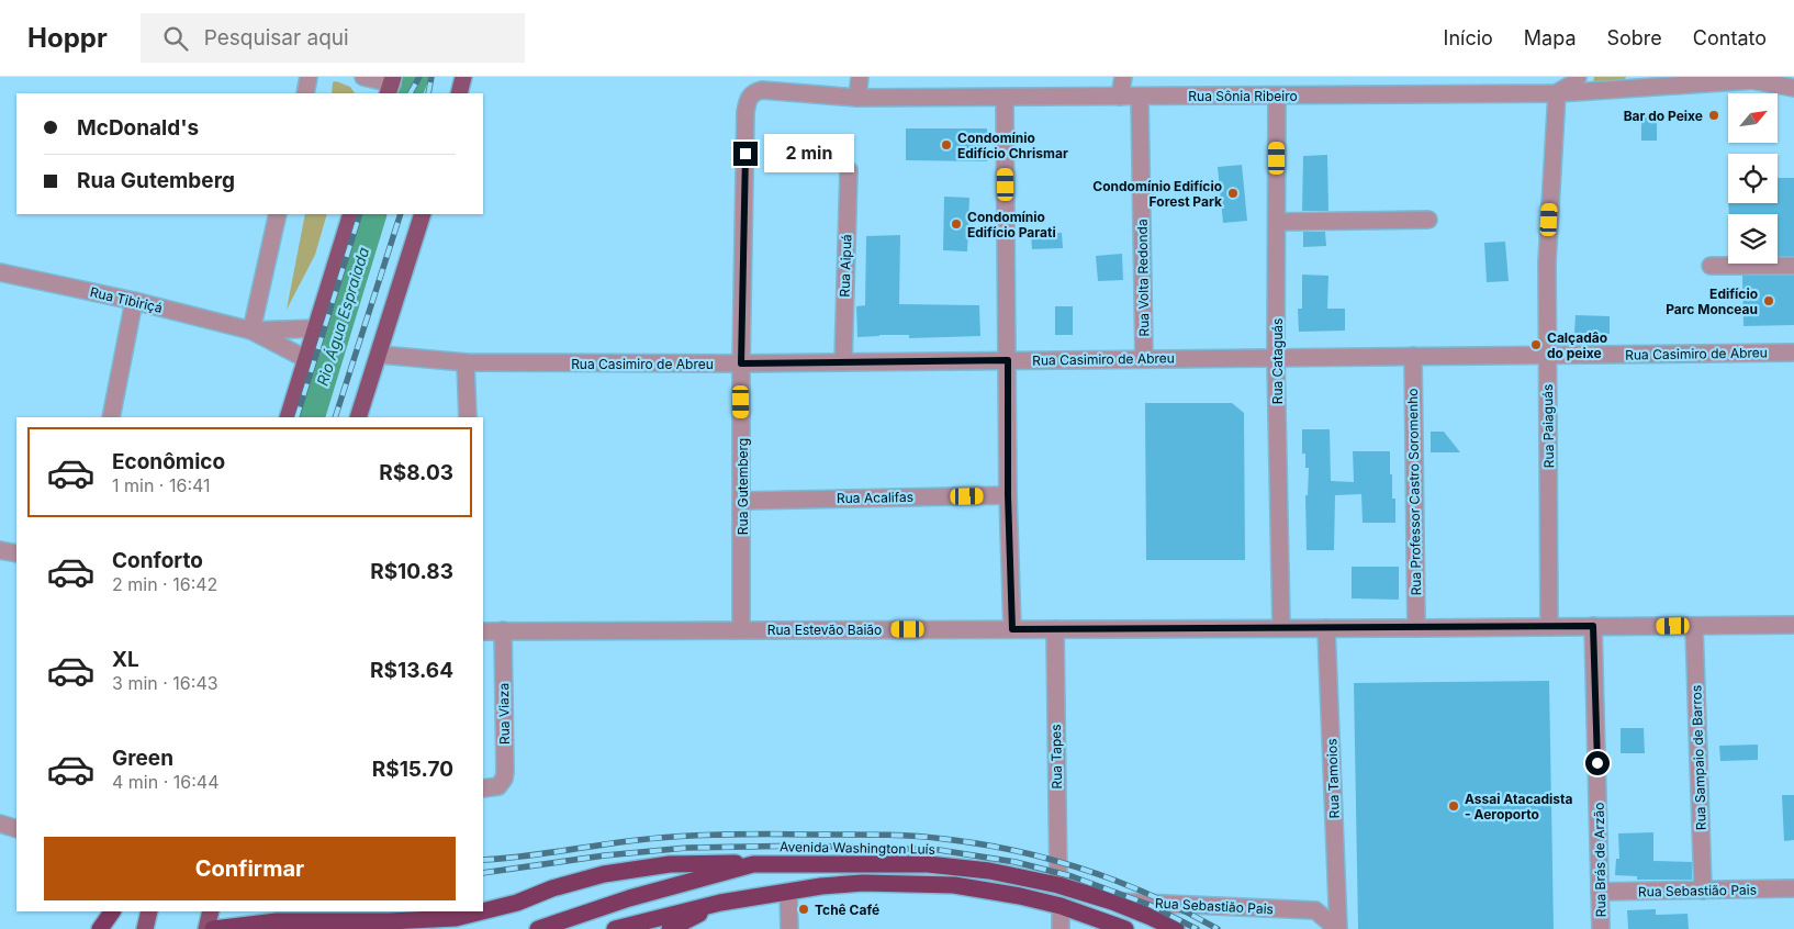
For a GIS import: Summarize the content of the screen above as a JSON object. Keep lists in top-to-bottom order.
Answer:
{
  "streets": {
    "highway": ["Avenida Washington Luís"],
    "street": [
      "Rua Sônia Ribeiro",
      "Rua Aipuá",
      "Rua Volta Redonda",
      "Rua Tibiriçá",
      "Rua Casimiro de Abreu",
      "Rua Cataguás",
      "Rua Paiaguás",
      "Rua Gutemberg",
      "Rua Professor Castro Soromenho",
      "Rua Acalifas",
      "Rua Estevão Baião",
      "Rua Viaza",
      "Rua Tapes",
      "Rua Sampaio de Barros",
      "Rua Tamoios",
      "Rua Brás de Arzão",
      "Rua Sebastião Pais"
    ]
  },
  "crossings": [
    ["Rua Sônia Ribeiro", "Rua Volta Redonda"],
    ["Rua Sônia Ribeiro", "Rua Cataguás"],
    ["Rua Sônia Ribeiro", "Rua Paiaguás"],
    ["Rua Sônia Ribeiro", "Rua Gutemberg"],
    ["Rua Aipuá", "Rua Casimiro de Abreu"],
    ["Rua Volta Redonda", "Rua Casimiro de Abreu"],
    ["Rua Casimiro de Abreu", "Rua Cataguás"],
    ["Rua Casimiro de Abreu", "Rua Paiaguás"],
    ["Rua Casimiro de Abreu", "Rua Gutemberg"],
    ["Rua Casimiro de Abreu", "Rua Professor Castro Soromenho"],
    ["Rua Cataguás", "Rua Estevão Baião"],
    ["Rua Paiaguás", "Rua Estevão Baião"],
    ["Rua Gutemberg", "Rua Acalifas"],
    ["Rua Gutemberg", "Rua Estevão Baião"],
    ["Rua Professor Castro Soromenho", "Rua Estevão Baião"],
    ["Rua Estevão Baião", "Rua Viaza"],
    ["Rua Estevão Baião", "Rua Tapes"],
    ["Rua Estevão Baião", "Rua Sampaio de Barros"],
    ["Rua Estevão Baião", "Rua Tamoios"],
    ["Rua Estevão Baião", "Rua Brás de Arzão"],
    ["Rua Tapes", "Avenida Washington Luís"],
    ["Rua Sampaio de Barros", "Rua Sebastião Pais"],
    ["Avenida Washington Luís", "Rua Sebastião Pais"],
    ["Rua Brás de Arzão", "Rua Sebastião Pais"]
  ],
  "water": ["Rio Água Espraiada"],
  "places": [
    "Bar do Peixe",
    "Condomínio Edifício Chrismar",
    "Condomínio Edifício Forest Park",
    "Condomínio Edifício Parati",
    "Edifício Parc Monceau",
    "Calçadâo do peixe",
    "Assai Atacadista - Aeroporto",
    "Tchê Café"
  ],
  "north": "top right",
  "page": {
    "header": "Hoppr",
    "search": "Pesquisar aqui",
    "nav": [
      "Início",
      "Mapa",
      "Sobre",
      "Contato"
    ],
    "banner": ["McDonald's", "Rua Gutemberg"],
    "bubble": "2 min",
    "list": [
      {
        "name": "Econômico",
        "note": "1 min · 16:41",
        "value": "R$8.03"
      },
      {
        "name": "Conforto",
        "note": "2 min · 16:42",
        "value": "R$10.83"
      },
      {
        "name": "XL",
        "note": "3 min · 16:43",
        "value": "R$13.64"
      },
      {
        "name": "Green",
        "note": "4 min · 16:44",
        "value": "R$15.70"
      }
    ],
    "buttons": "Confirmar"
  }
}
